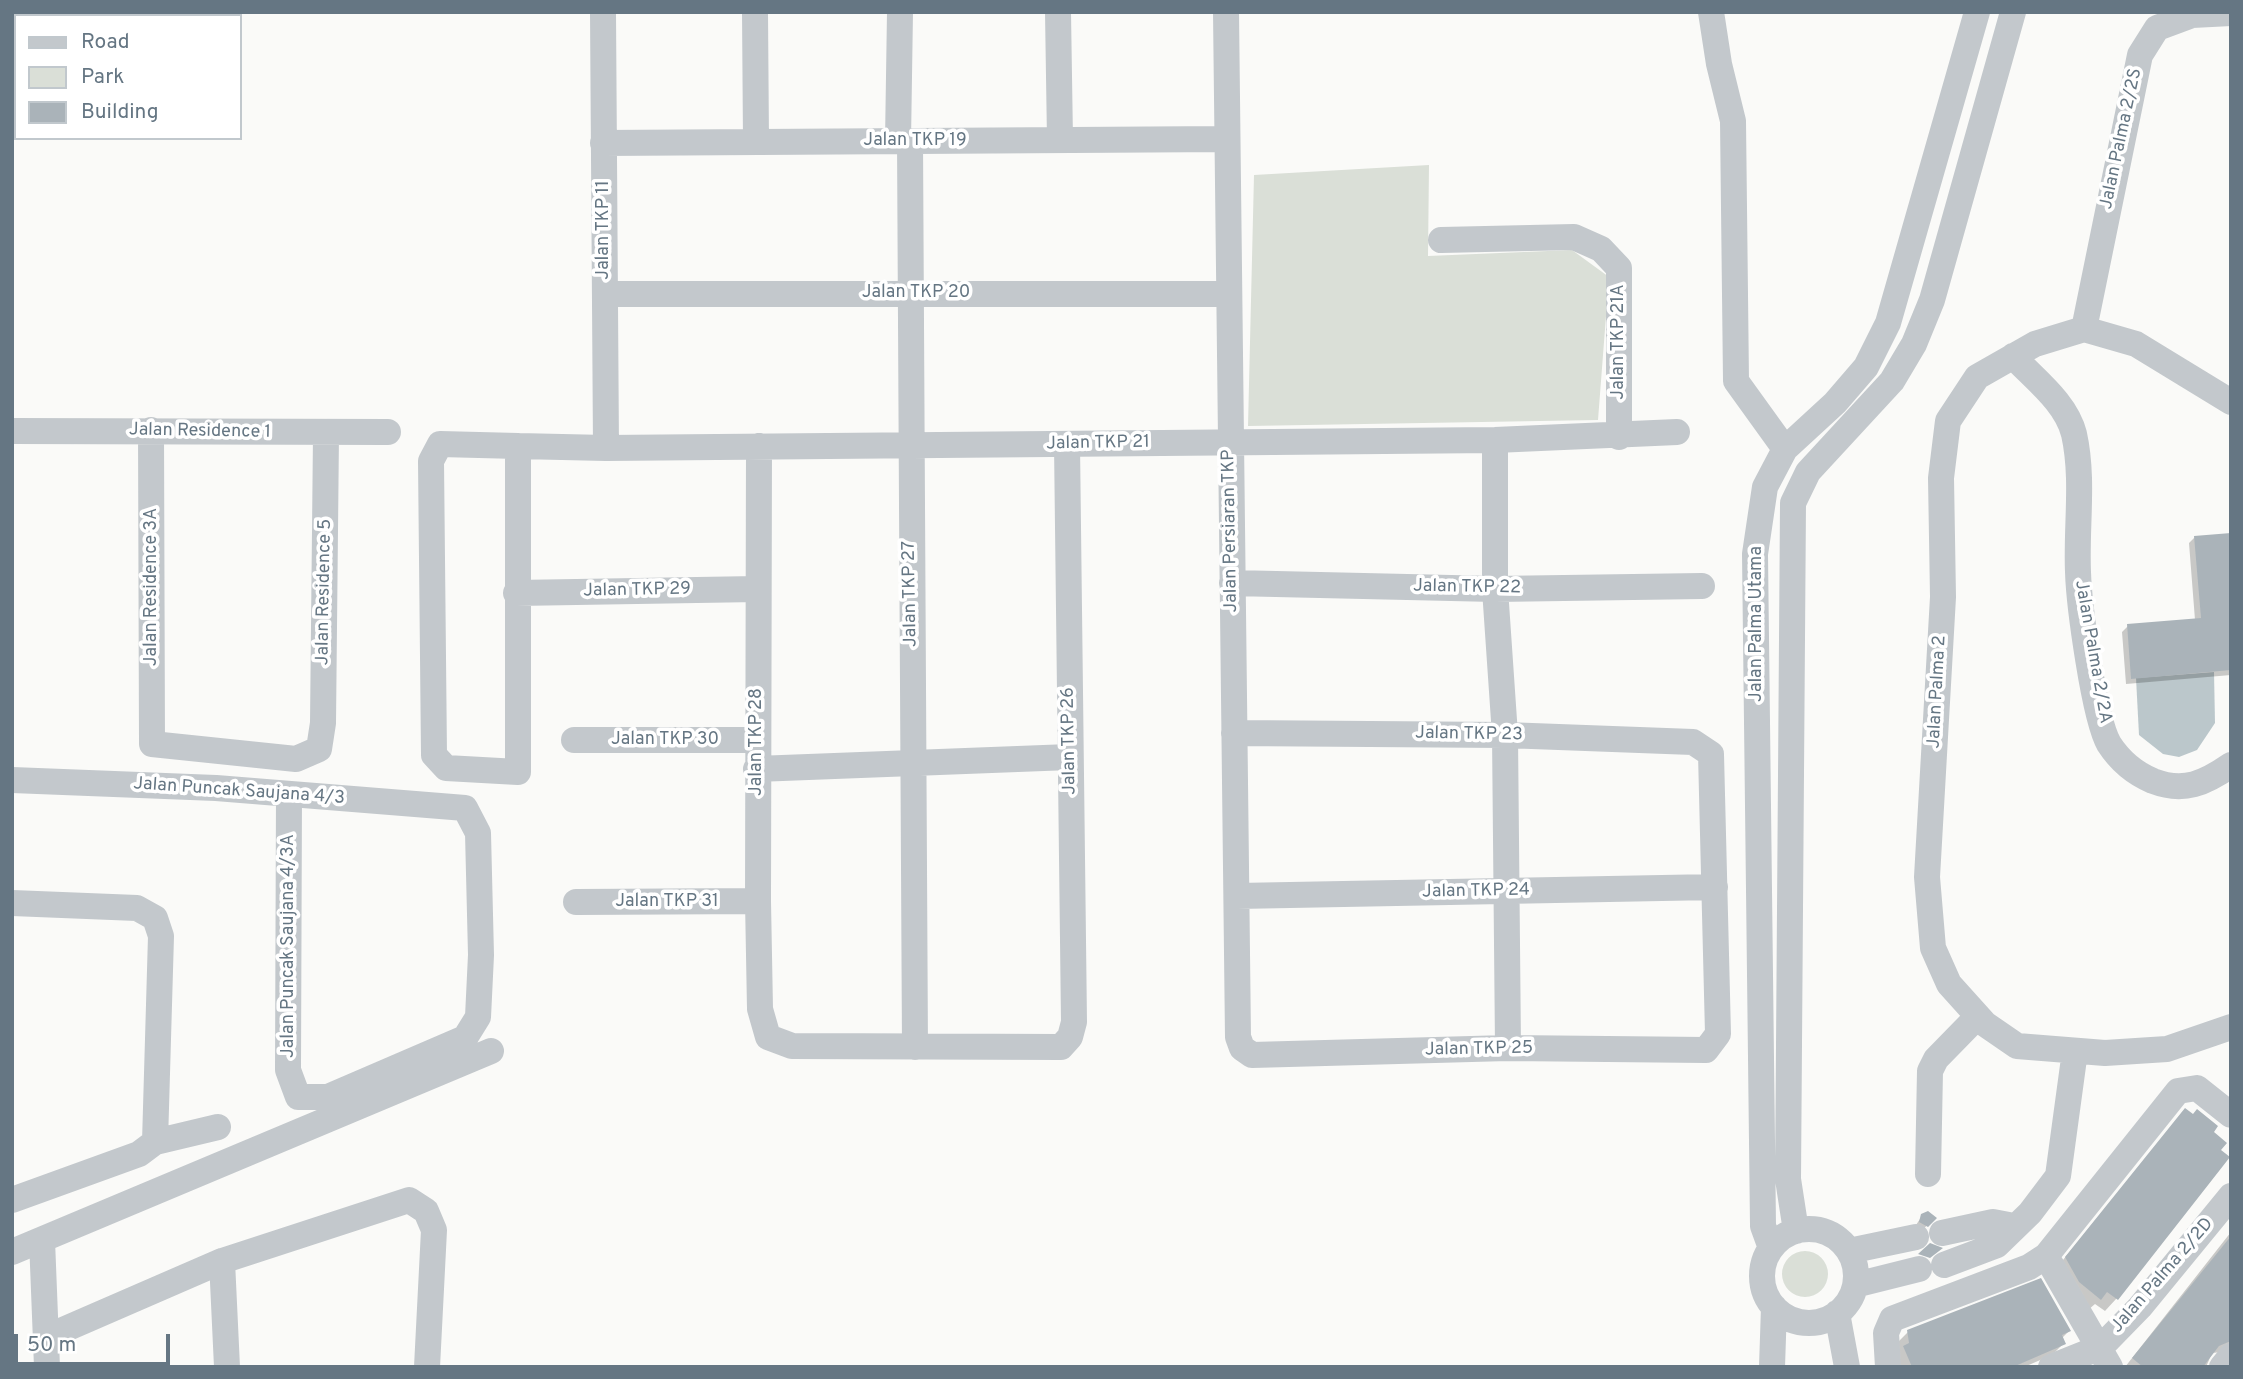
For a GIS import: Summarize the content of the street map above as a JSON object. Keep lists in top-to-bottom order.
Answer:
{
  "streets": {
    "street": [
      "Jalan Palma 2/2S",
      "Jalan TKP 19",
      "Jalan TKP 11",
      "Jalan TKP 20",
      "Jalan TKP 21A",
      "Jalan Residence 1",
      "Jalan TKP 21",
      "Jalan Persiaran TKP",
      "Jalan Residence 3A",
      "Jalan TKP 22",
      "Jalan TKP 29",
      "Jalan Residence 5",
      "Jalan TKP 27",
      "Jalan Palma Utama",
      "Jalan Palma 2/2A",
      "Jalan Palma 2",
      "Jalan TKP 23",
      "Jalan TKP 30",
      "Jalan TKP 26",
      "Jalan TKP 28",
      "Jalan Puncak Saujana 4/3",
      "Jalan TKP 24",
      "Jalan TKP 31",
      "Jalan Puncak Saujana 4/3A",
      "Jalan TKP 25",
      "Jalan Palma 2/2D"
    ]
  },
  "crossings": [
    ["Jalan Palma 2/2S", "Jalan Palma 2"],
    ["Jalan TKP 19", "Jalan TKP 11"],
    ["Jalan TKP 19", "Jalan Persiaran TKP"],
    ["Jalan TKP 19", "Jalan TKP 27"],
    ["Jalan TKP 11", "Jalan TKP 20"],
    ["Jalan TKP 11", "Jalan TKP 21"],
    ["Jalan TKP 20", "Jalan Persiaran TKP"],
    ["Jalan TKP 20", "Jalan TKP 27"],
    ["Jalan TKP 21A", "Jalan TKP 21"],
    ["Jalan Residence 1", "Jalan Residence 3A"],
    ["Jalan Residence 1", "Jalan Residence 5"],
    ["Jalan TKP 21", "Jalan Persiaran TKP"],
    ["Jalan TKP 21", "Jalan TKP 29"],
    ["Jalan TKP 21", "Jalan TKP 27"],
    ["Jalan TKP 21", "Jalan TKP 26"],
    ["Jalan TKP 21", "Jalan TKP 28"],
    ["Jalan Persiaran TKP", "Jalan TKP 22"],
    ["Jalan Persiaran TKP", "Jalan TKP 23"],
    ["Jalan Persiaran TKP", "Jalan TKP 24"],
    ["Jalan Persiaran TKP", "Jalan TKP 25"],
    ["Jalan Residence 3A", "Jalan Residence 5"],
    ["Jalan TKP 29", "Jalan TKP 28"],
    ["Jalan TKP 27", "Jalan TKP 26"],
    ["Jalan TKP 27", "Jalan TKP 28"],
    ["Jalan Palma 2/2A", "Jalan Palma 2"],
    ["Jalan TKP 23", "Jalan TKP 24"],
    ["Jalan TKP 23", "Jalan TKP 25"],
    ["Jalan TKP 30", "Jalan TKP 28"],
    ["Jalan TKP 26", "Jalan TKP 28"],
    ["Jalan TKP 28", "Jalan TKP 31"],
    ["Jalan Puncak Saujana 4/3", "Jalan Puncak Saujana 4/3A"],
    ["Jalan TKP 24", "Jalan TKP 25"]
  ],
  "legend": ["Road", "Park", "Building"],
  "scale_bar": "50 m"
}
